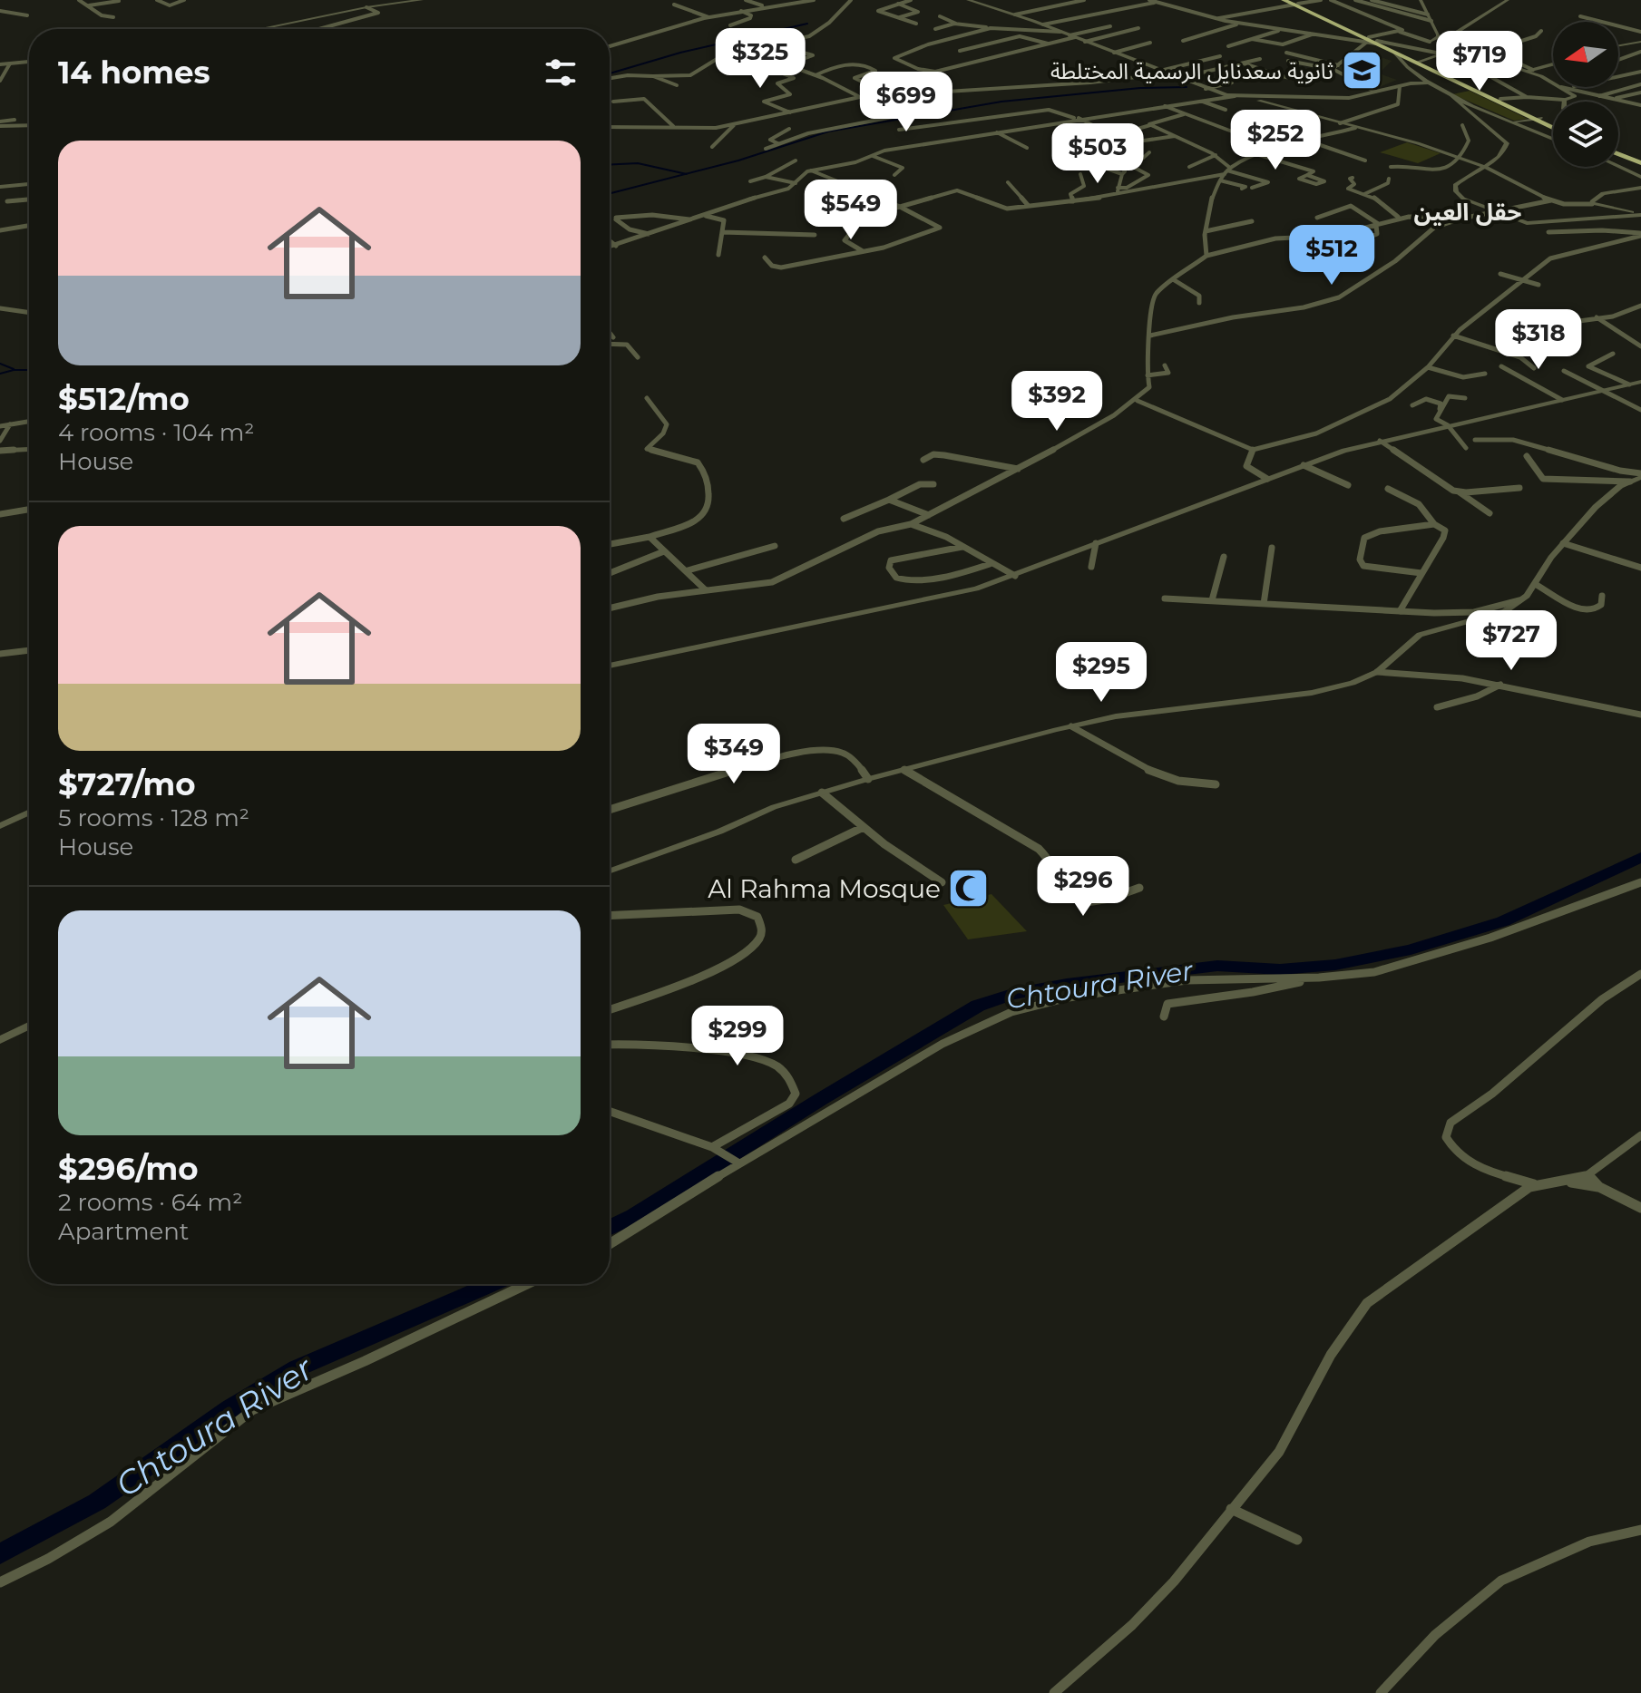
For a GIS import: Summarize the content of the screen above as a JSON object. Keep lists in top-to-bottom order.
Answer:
{
  "districts": ["حقل العين"],
  "water": ["Chtoura River"],
  "places": {
    "school or university": ["ثانوية سعدنايل الرسمية المختلطة"],
    "mosque": ["Al Rahma Mosque"]
  },
  "north": "left",
  "page": {
    "price": [
      "$325",
      "$719",
      "$699",
      "$252",
      "$503",
      "$549",
      "$512",
      "$318",
      "$392",
      "$727",
      "$295",
      "$349",
      "$296",
      "$299"
    ],
    "heading": "14 homes",
    "list": [
      {
        "name": "$512/mo",
        "note": "4 rooms · 104 m² · House"
      },
      {
        "name": "$727/mo",
        "note": "5 rooms · 128 m² · House"
      },
      {
        "name": "$296/mo",
        "note": "2 rooms · 64 m² · Apartment"
      }
    ]
  }
}
